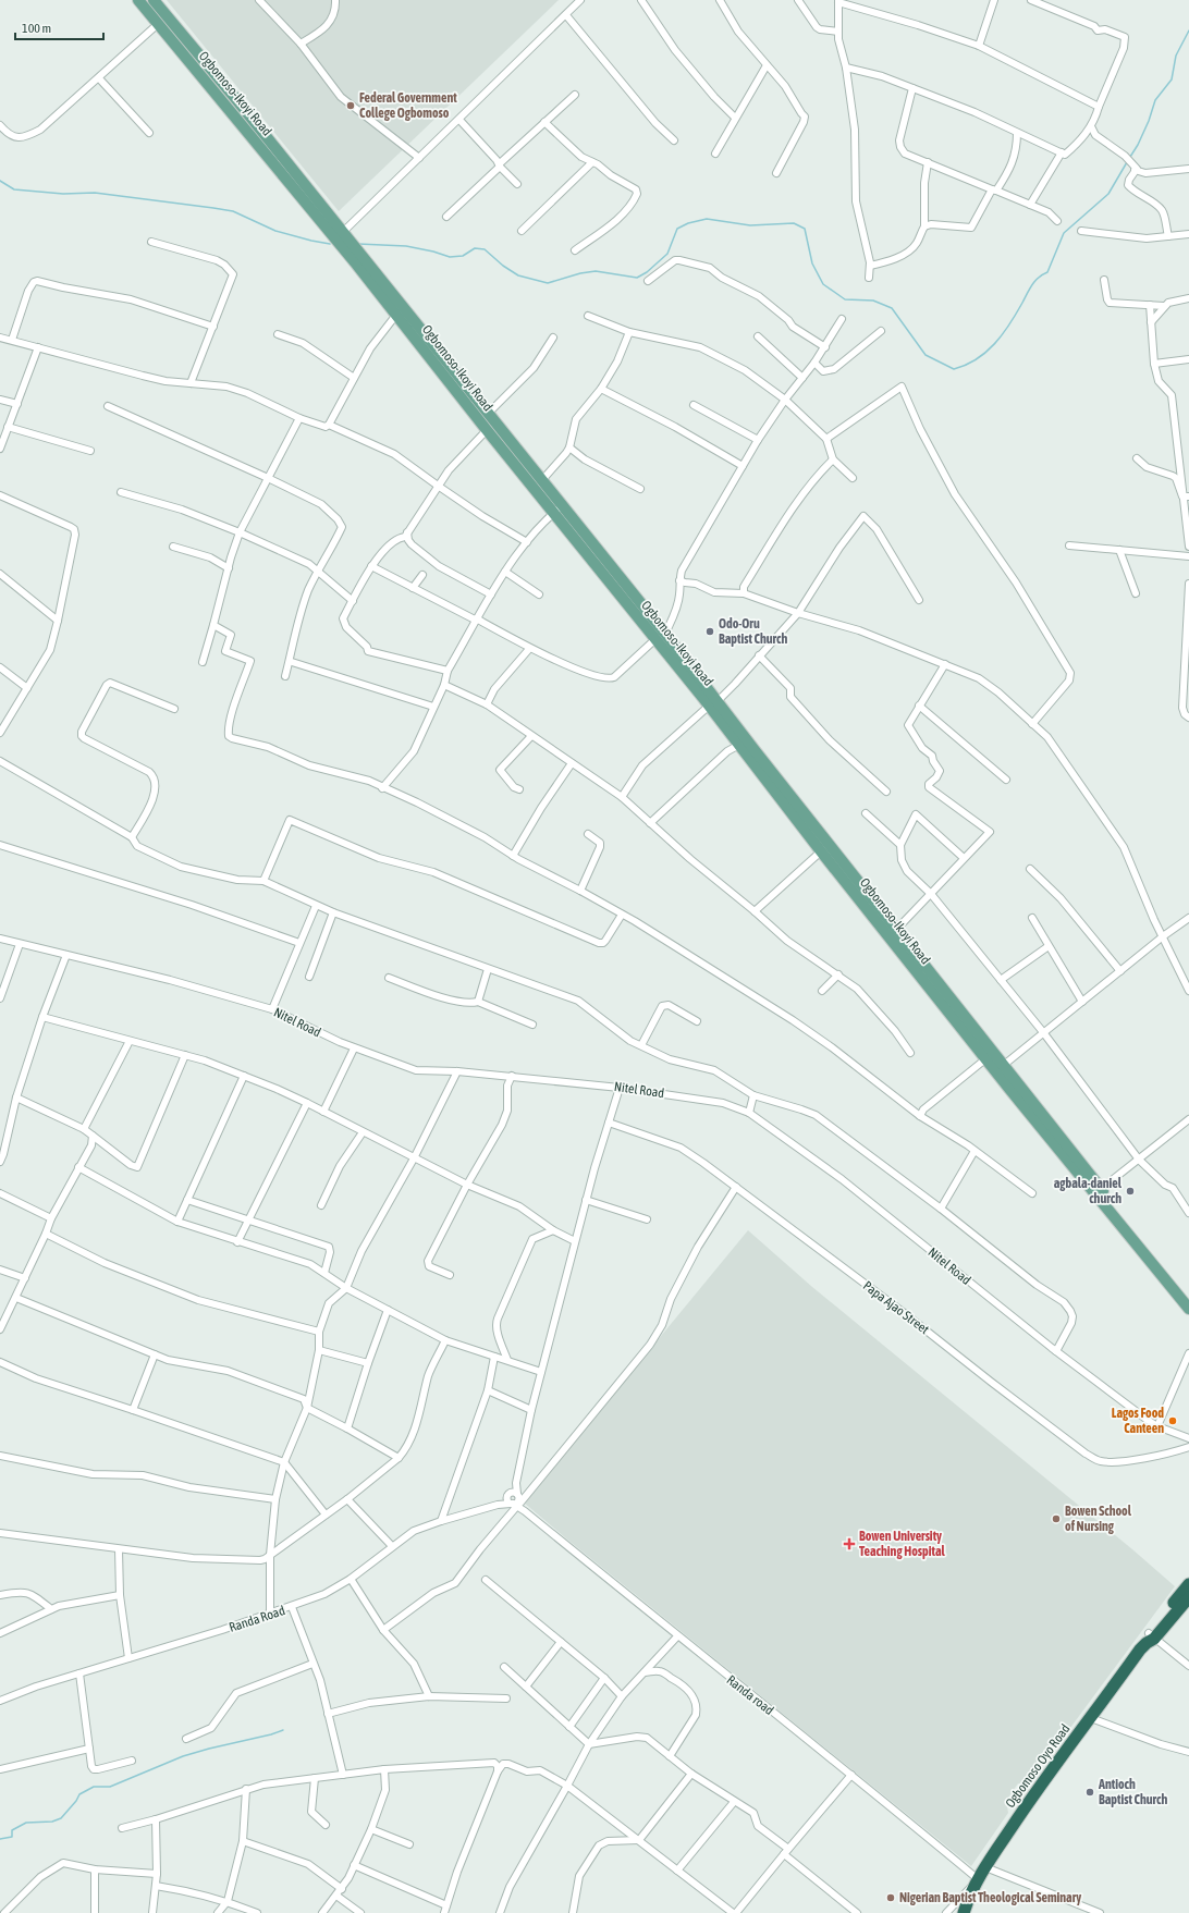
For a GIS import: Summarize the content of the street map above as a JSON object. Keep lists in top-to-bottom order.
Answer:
{
  "streets": {
    "highway": ["Ogbomoso Oyo Road"],
    "main road": ["Ogbomoso-Ikoyi Road"],
    "street": [
      "Nitel Road",
      "Papa Ajao Street",
      "Randa Road",
      "Randa road"
    ]
  },
  "crossings": [
    ["Randa Road", "Randa road"],
    ["Randa road", "Ogbomoso Oyo Road"]
  ],
  "places": {
    "other": [
      "Federal Government College Ogbomoso",
      "Odo-Oru Baptist Church",
      "agbala-daniel church",
      "Lagos Food Canteen",
      "Bowen School of Nursing",
      "Antioch Baptist Church",
      "Nigerian Baptist Theological Seminary"
    ],
    "health": ["Bowen University Teaching Hospital"]
  },
  "scale_bar": "100 m"
}
